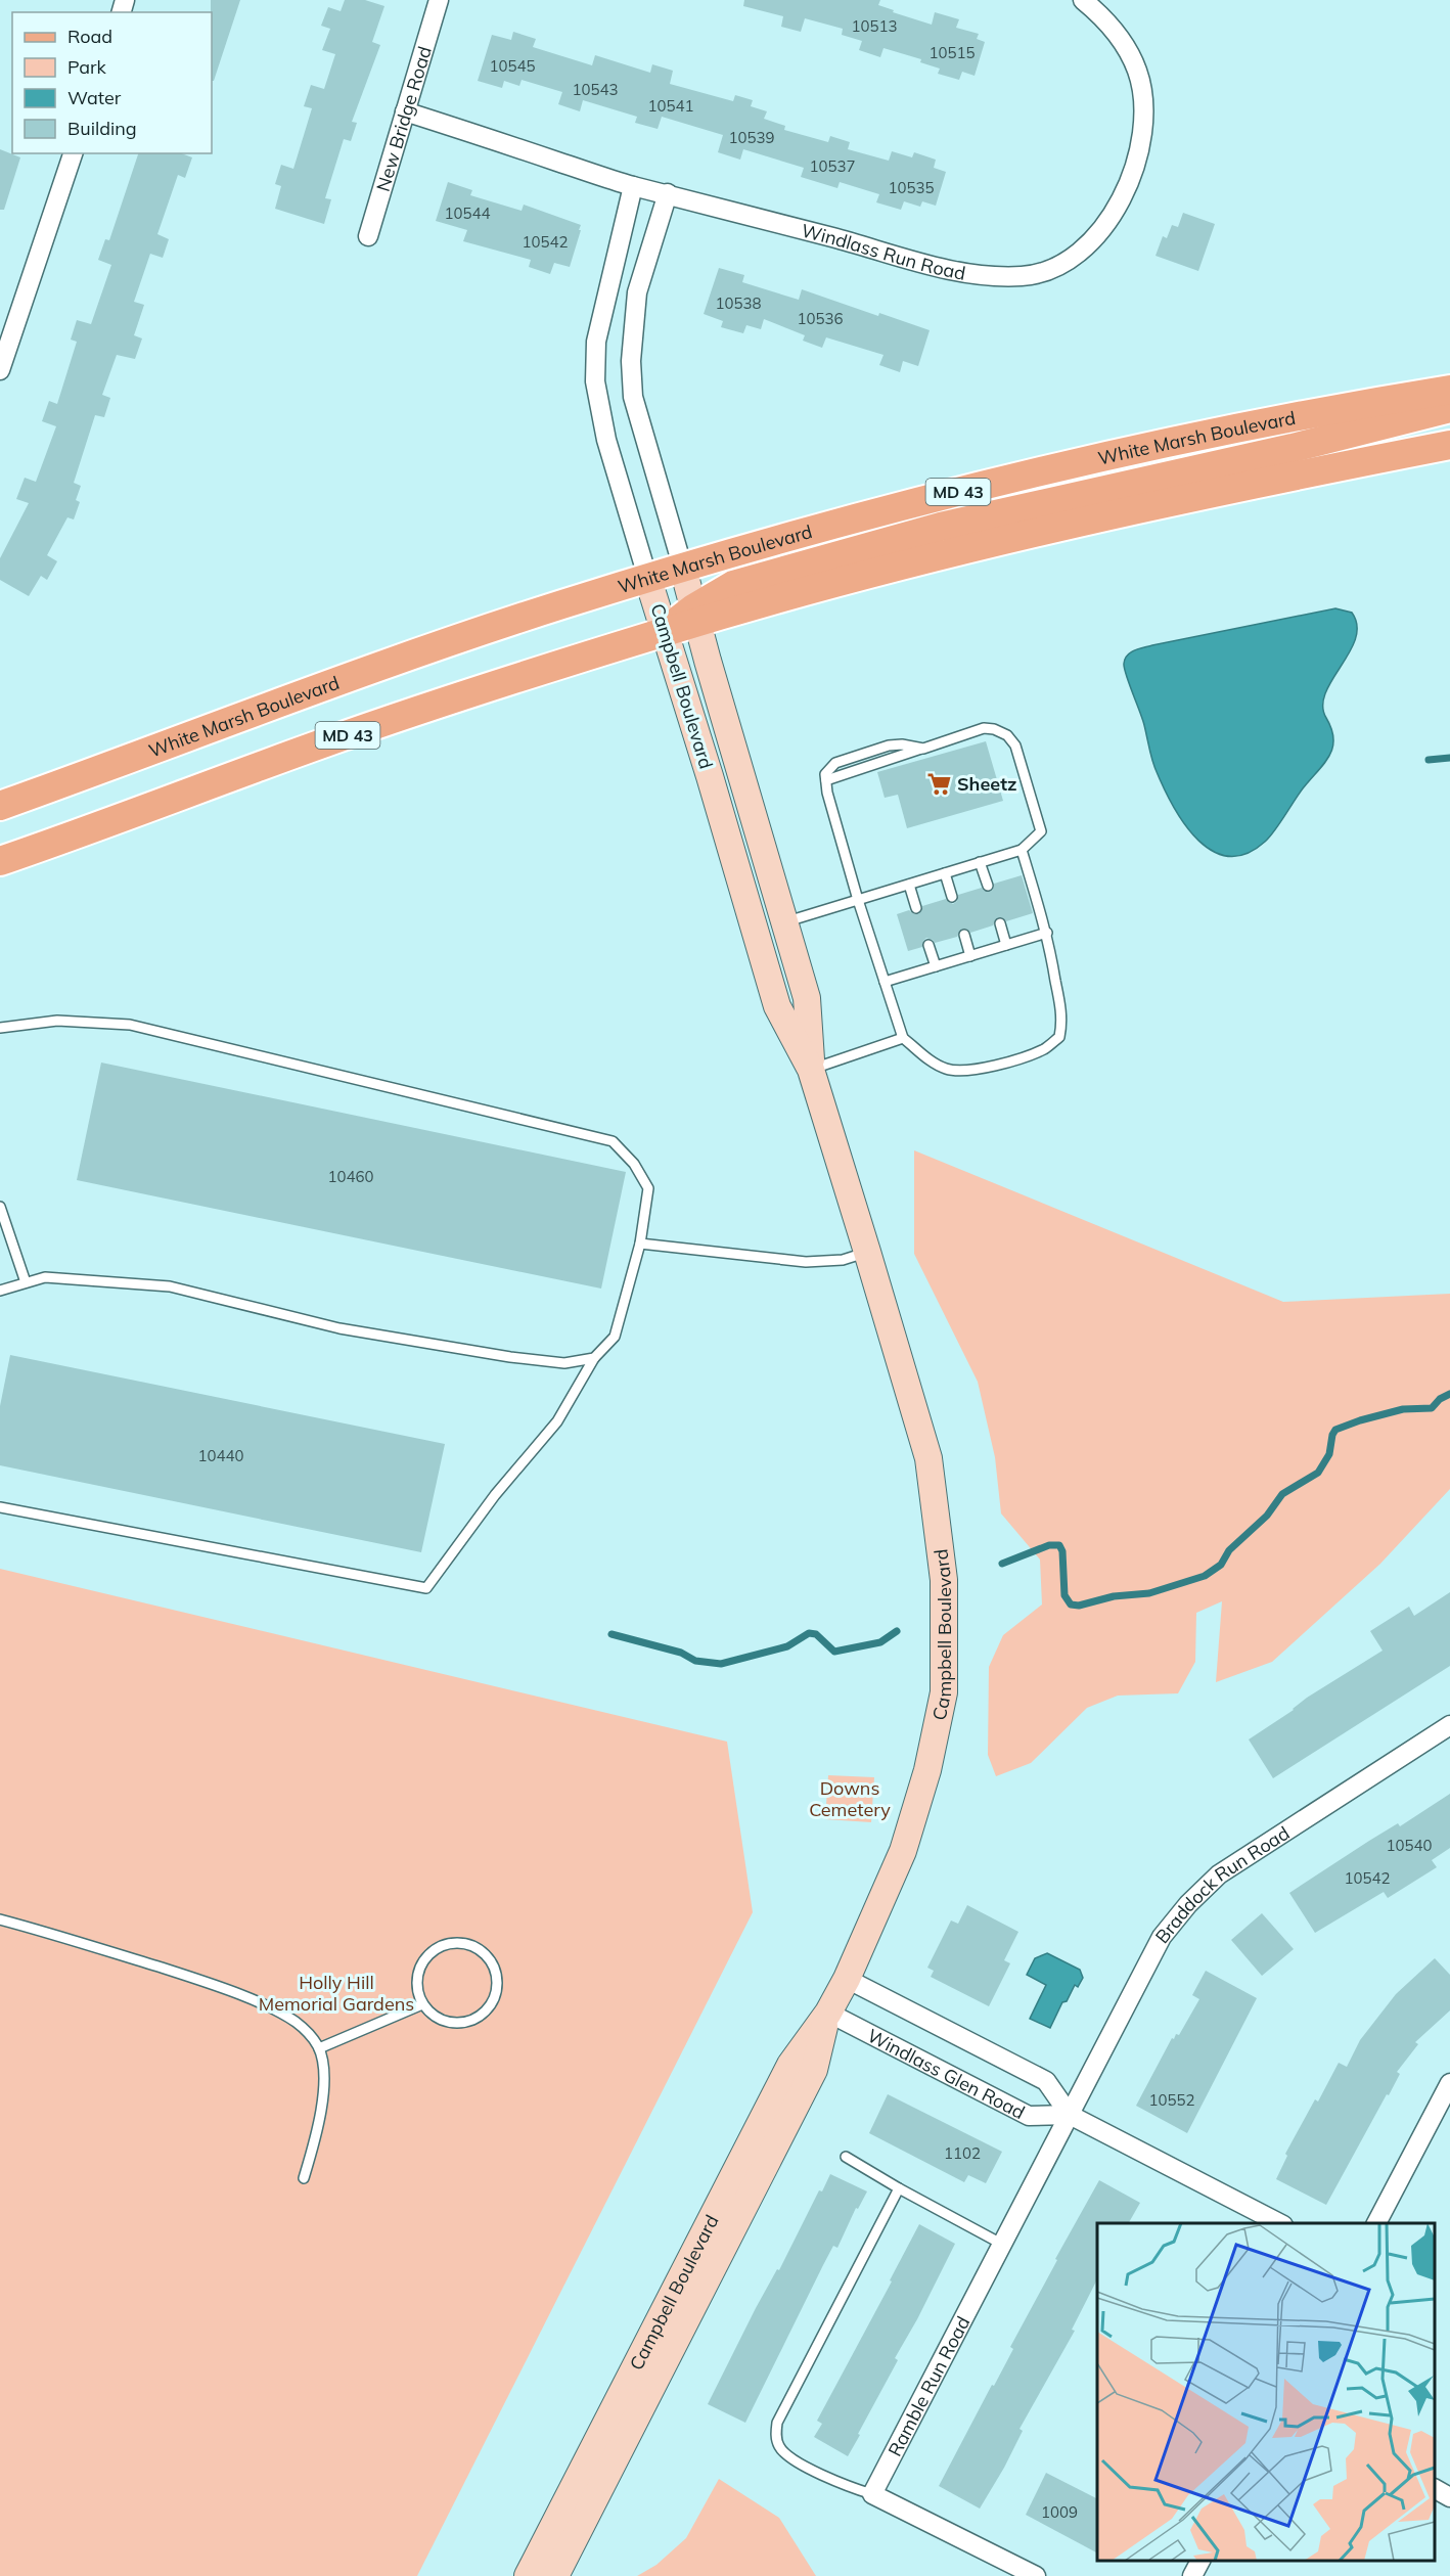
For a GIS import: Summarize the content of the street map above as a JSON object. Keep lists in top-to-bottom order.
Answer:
{
  "streets": {
    "main road": ["White Marsh Boulevard", "MD 43"],
    "street": [
      "New Bridge Road",
      "Windlass Run Road",
      "Campbell Boulevard",
      "Braddock Run Road",
      "Windlass Glen Road",
      "Ramble Run Road"
    ]
  },
  "crossings": [
    ["New Bridge Road", "Windlass Run Road"],
    ["Windlass Run Road", "Campbell Boulevard"],
    ["White Marsh Boulevard", "Campbell Boulevard"],
    ["MD 43", "Campbell Boulevard"],
    ["Campbell Boulevard", "Windlass Glen Road"],
    ["Braddock Run Road", "Windlass Glen Road"],
    ["Braddock Run Road", "Ramble Run Road"],
    ["Windlass Glen Road", "Ramble Run Road"]
  ],
  "parks": ["Downs Cemetery", "Holly Hill Memorial Gardens"],
  "places": {
    "supermarket": ["Sheetz"]
  },
  "house_numbers": [
    "10513",
    "10515",
    "10545",
    "10543",
    "10541",
    "10539",
    "10537",
    "10535",
    "10544",
    "10542",
    "10538",
    "10536",
    "10460",
    "10440",
    "10540",
    "10542",
    "10552",
    "1102",
    "1009"
  ],
  "legend": [
    "Road",
    "Park",
    "Water",
    "Building"
  ]
}
